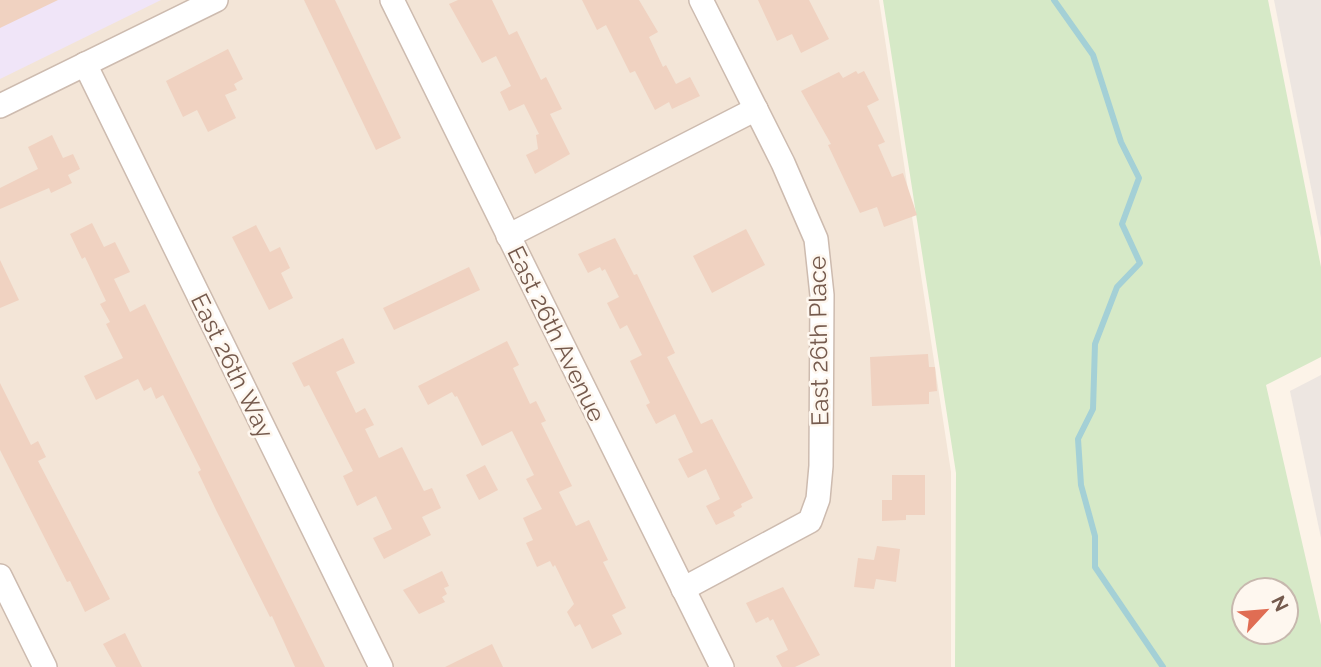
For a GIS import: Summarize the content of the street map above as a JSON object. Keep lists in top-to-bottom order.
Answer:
{
  "streets": {
    "street": ["East 26th Avenue", "East 26th Place", "East 26th Way"]
  },
  "crossings": [
    ["East 26th Avenue", "East 26th Place"]
  ],
  "north": "top right"
}
